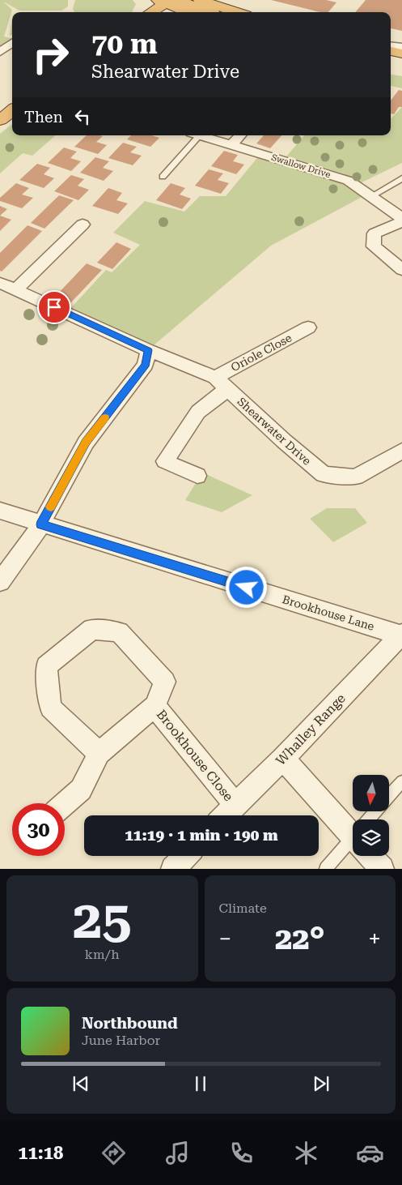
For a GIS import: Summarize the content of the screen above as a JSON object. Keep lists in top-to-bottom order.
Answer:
{
  "streets": {
    "street": [
      "Swallow Drive",
      "Oriole Close",
      "Shearwater Drive",
      "Brookhouse Lane",
      "Whalley Range",
      "Brookhouse Close"
    ]
  },
  "crossings": [
    ["Oriole Close", "Shearwater Drive"],
    ["Brookhouse Lane", "Whalley Range"],
    ["Whalley Range", "Brookhouse Close"]
  ],
  "north": "bottom",
  "page": {
    "turn": ["70 m", "Shearwater Drive"],
    "then": "Then",
    "limit": "30",
    "trip": "11:19 · 1 min · 190 m",
    "tile": [
      ["25", "km/h"],
      "Climate"
    ],
    "heat": ["−", "22°", "+"],
    "song": ["Northbound", "June Harbor"],
    "tabs": "11:18"
  }
}
